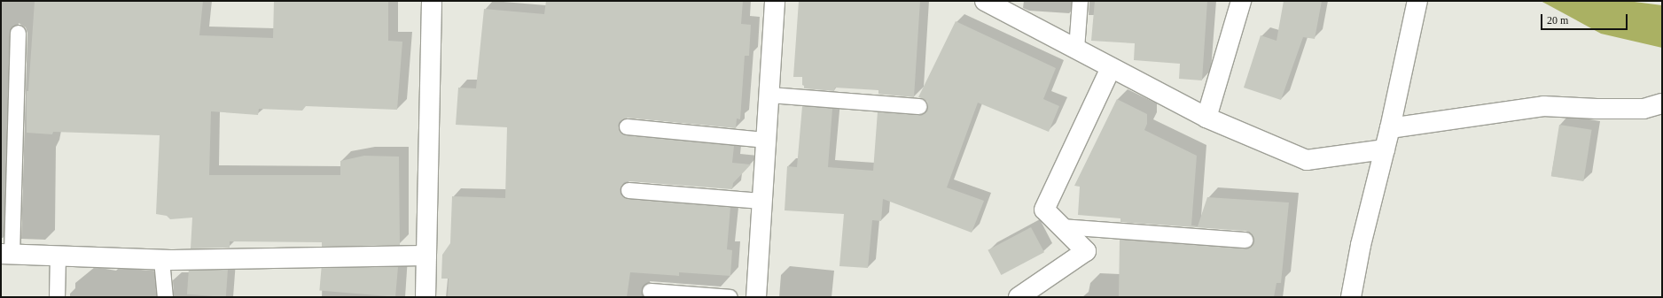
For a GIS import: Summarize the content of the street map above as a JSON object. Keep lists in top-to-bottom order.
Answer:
{
  "scale_bar": "20 m"
}
